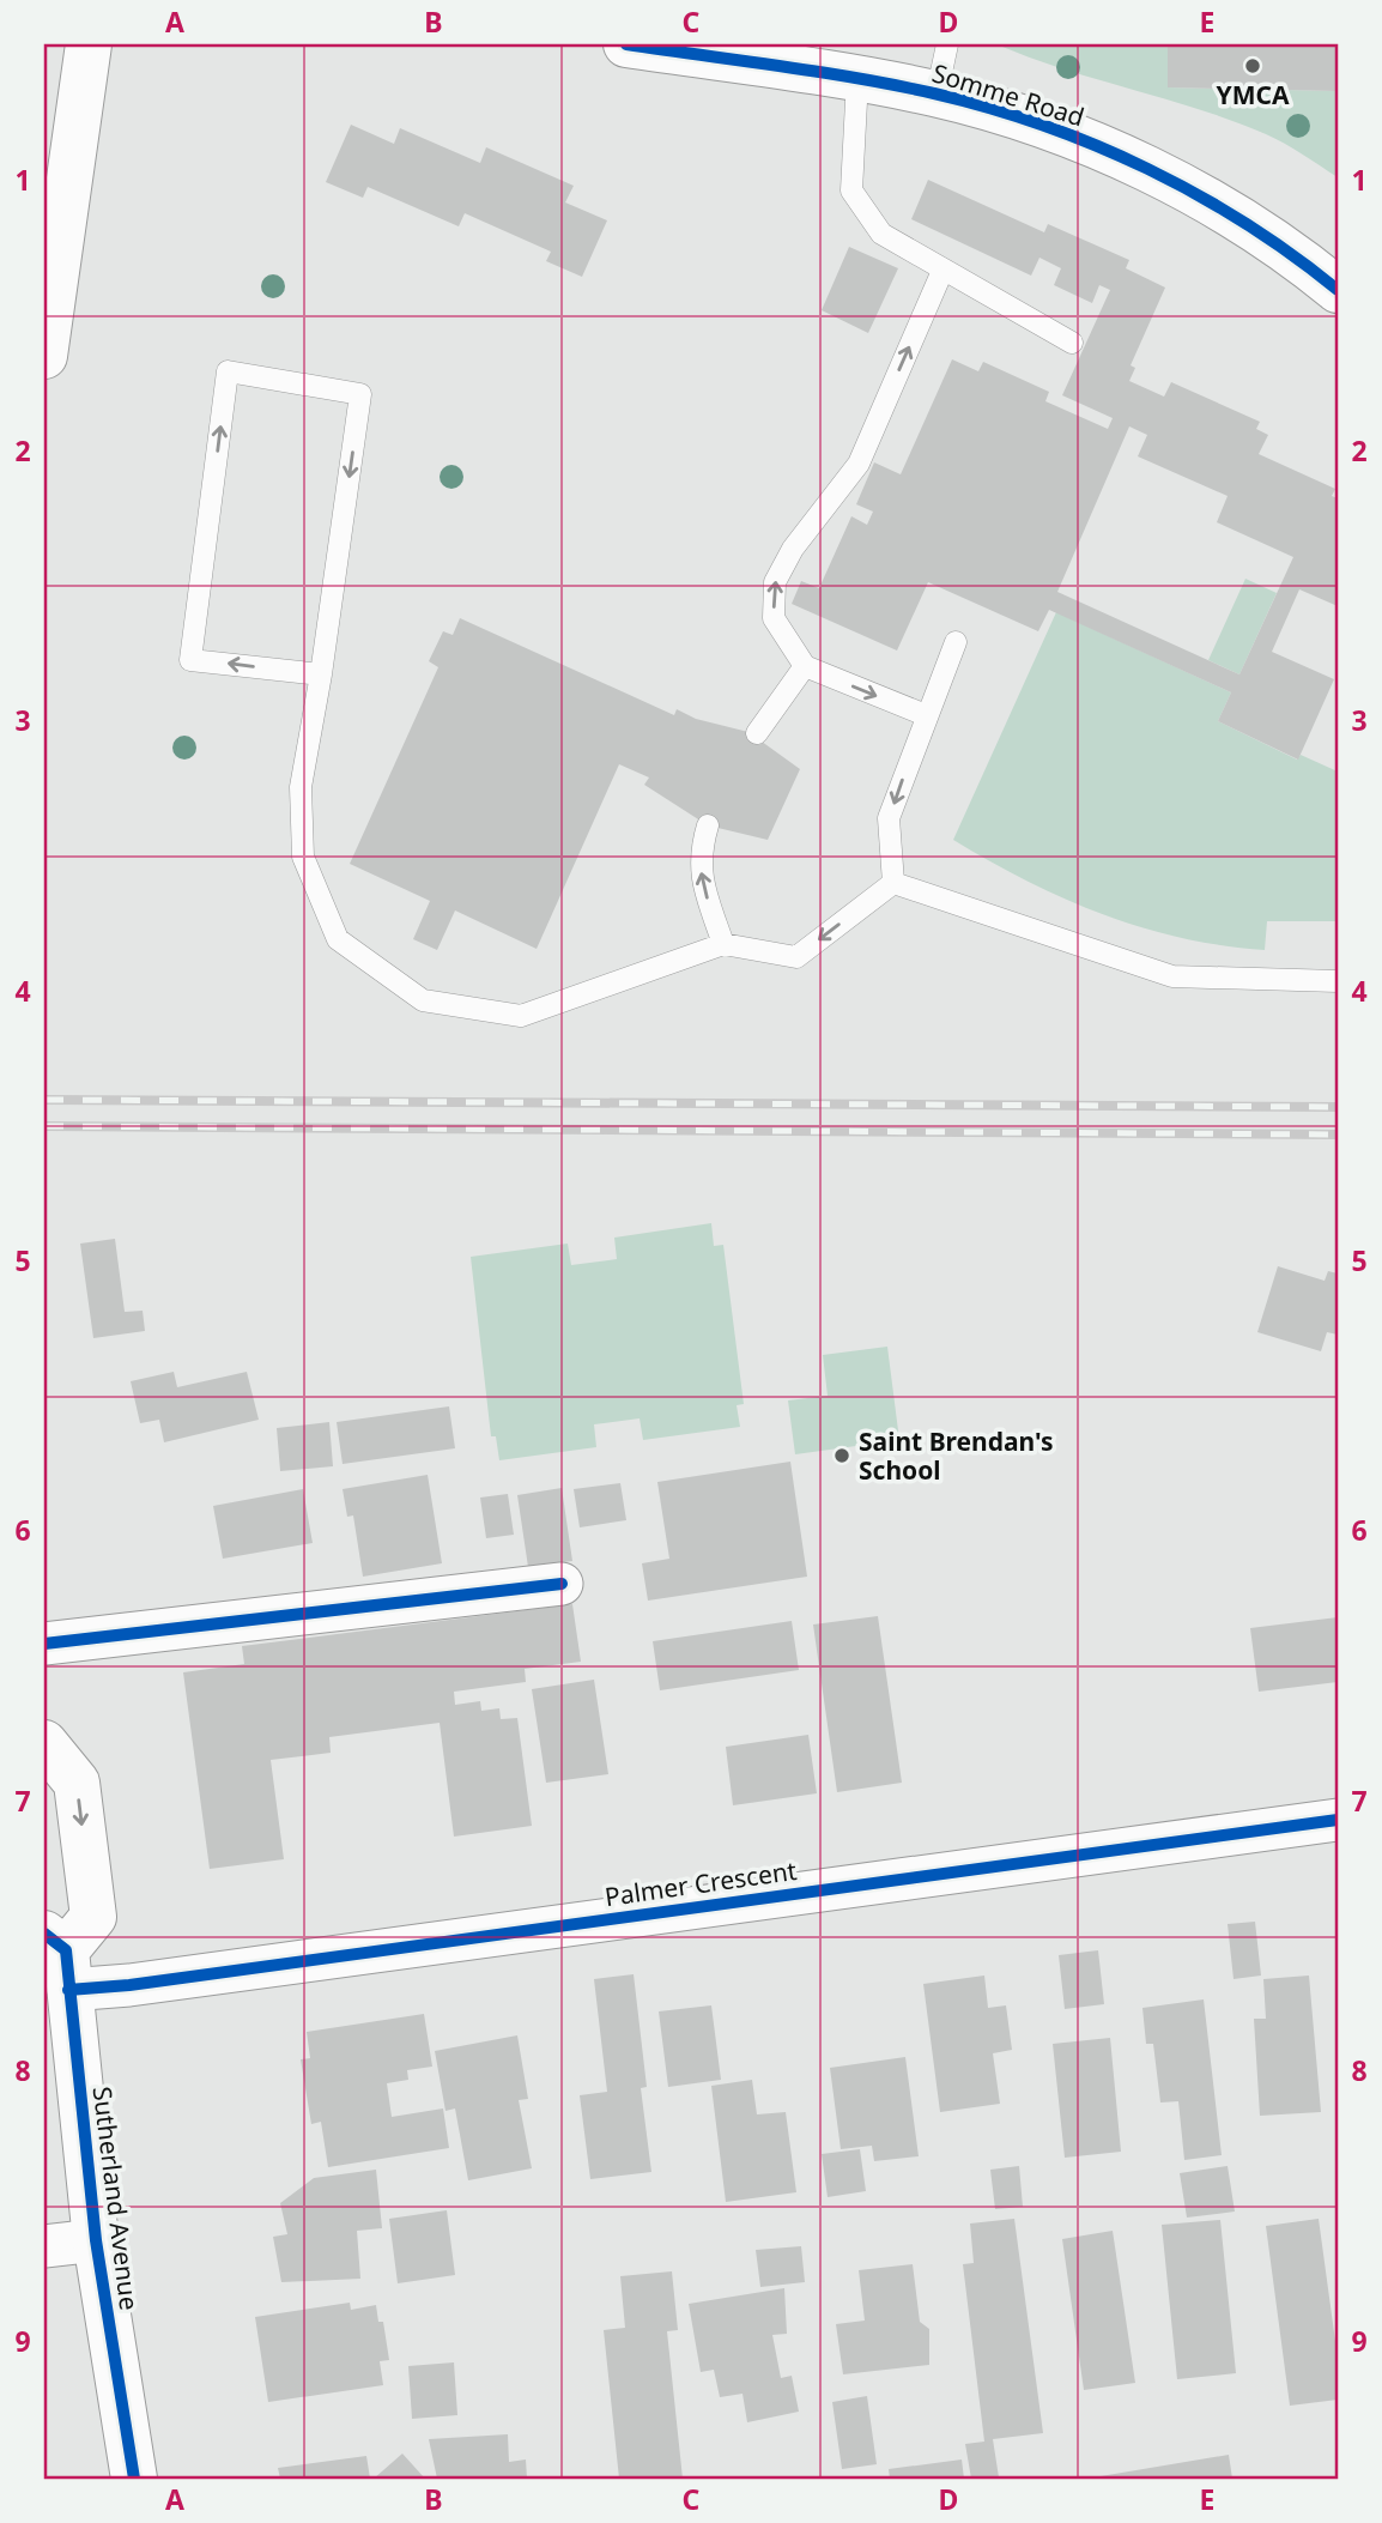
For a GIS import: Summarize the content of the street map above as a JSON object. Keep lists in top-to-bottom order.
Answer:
{
  "streets": {
    "street": ["Somme Road", "Palmer Crescent", "Sutherland Avenue"]
  },
  "crossings": [
    ["Palmer Crescent", "Sutherland Avenue"]
  ],
  "places": ["YMCA", "Saint Brendan's School"],
  "grid": {
    "columns": [
      "A",
      "B",
      "C",
      "D",
      "E"
    ],
    "rows": [
      "1",
      "2",
      "3",
      "4",
      "5",
      "6",
      "7",
      "8",
      "9"
    ]
  }
}
